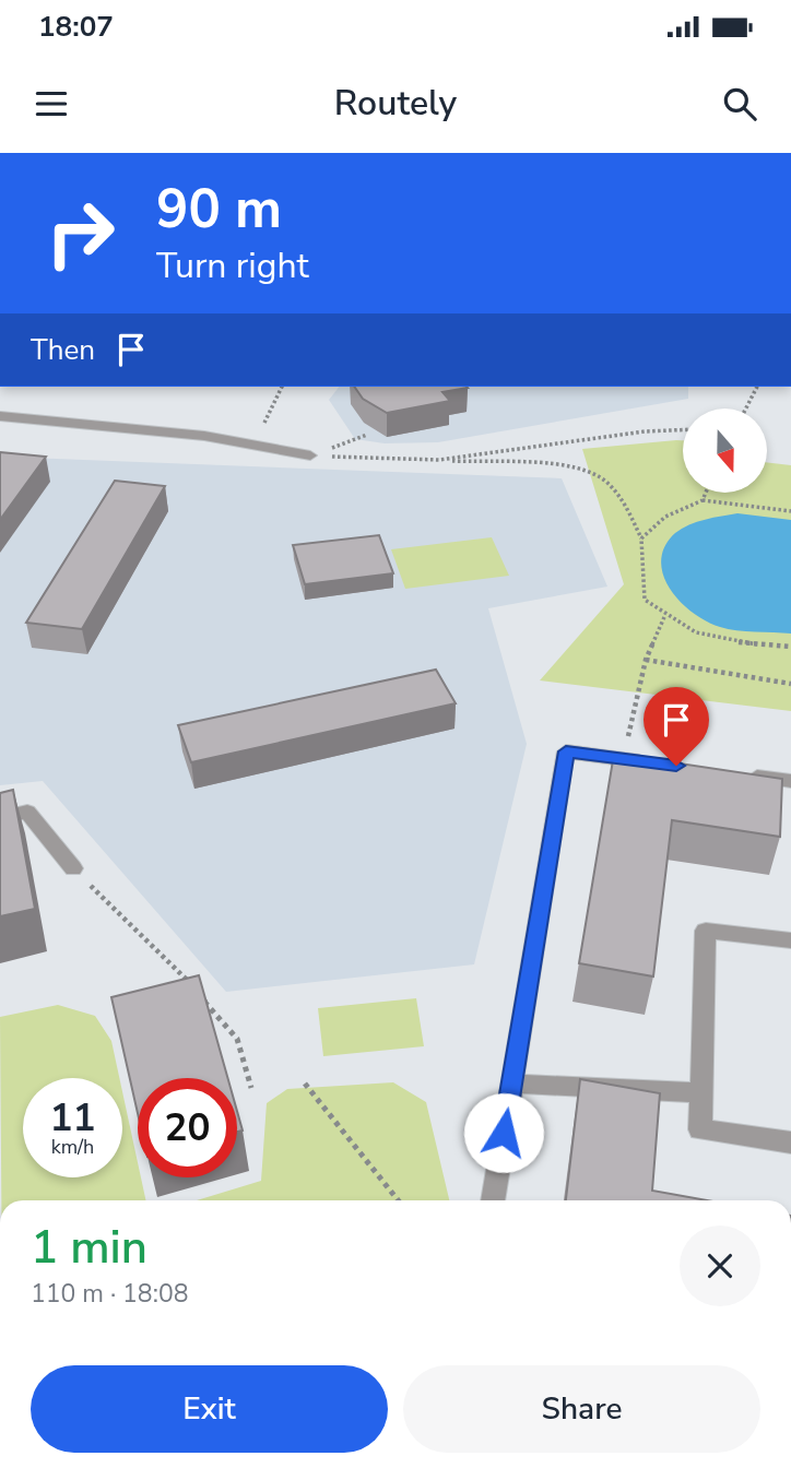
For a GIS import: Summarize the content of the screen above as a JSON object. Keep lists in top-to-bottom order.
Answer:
{
  "north": "bottom",
  "page": {
    "status": "18:07",
    "header": "Routely",
    "turn": ["90 m", "Turn right"],
    "then": "Then",
    "speed": "11 km/h",
    "limit": "20",
    "heading": ["1 min", "110 m · 18:08"],
    "buttons": ["Exit", "Share"]
  }
}
